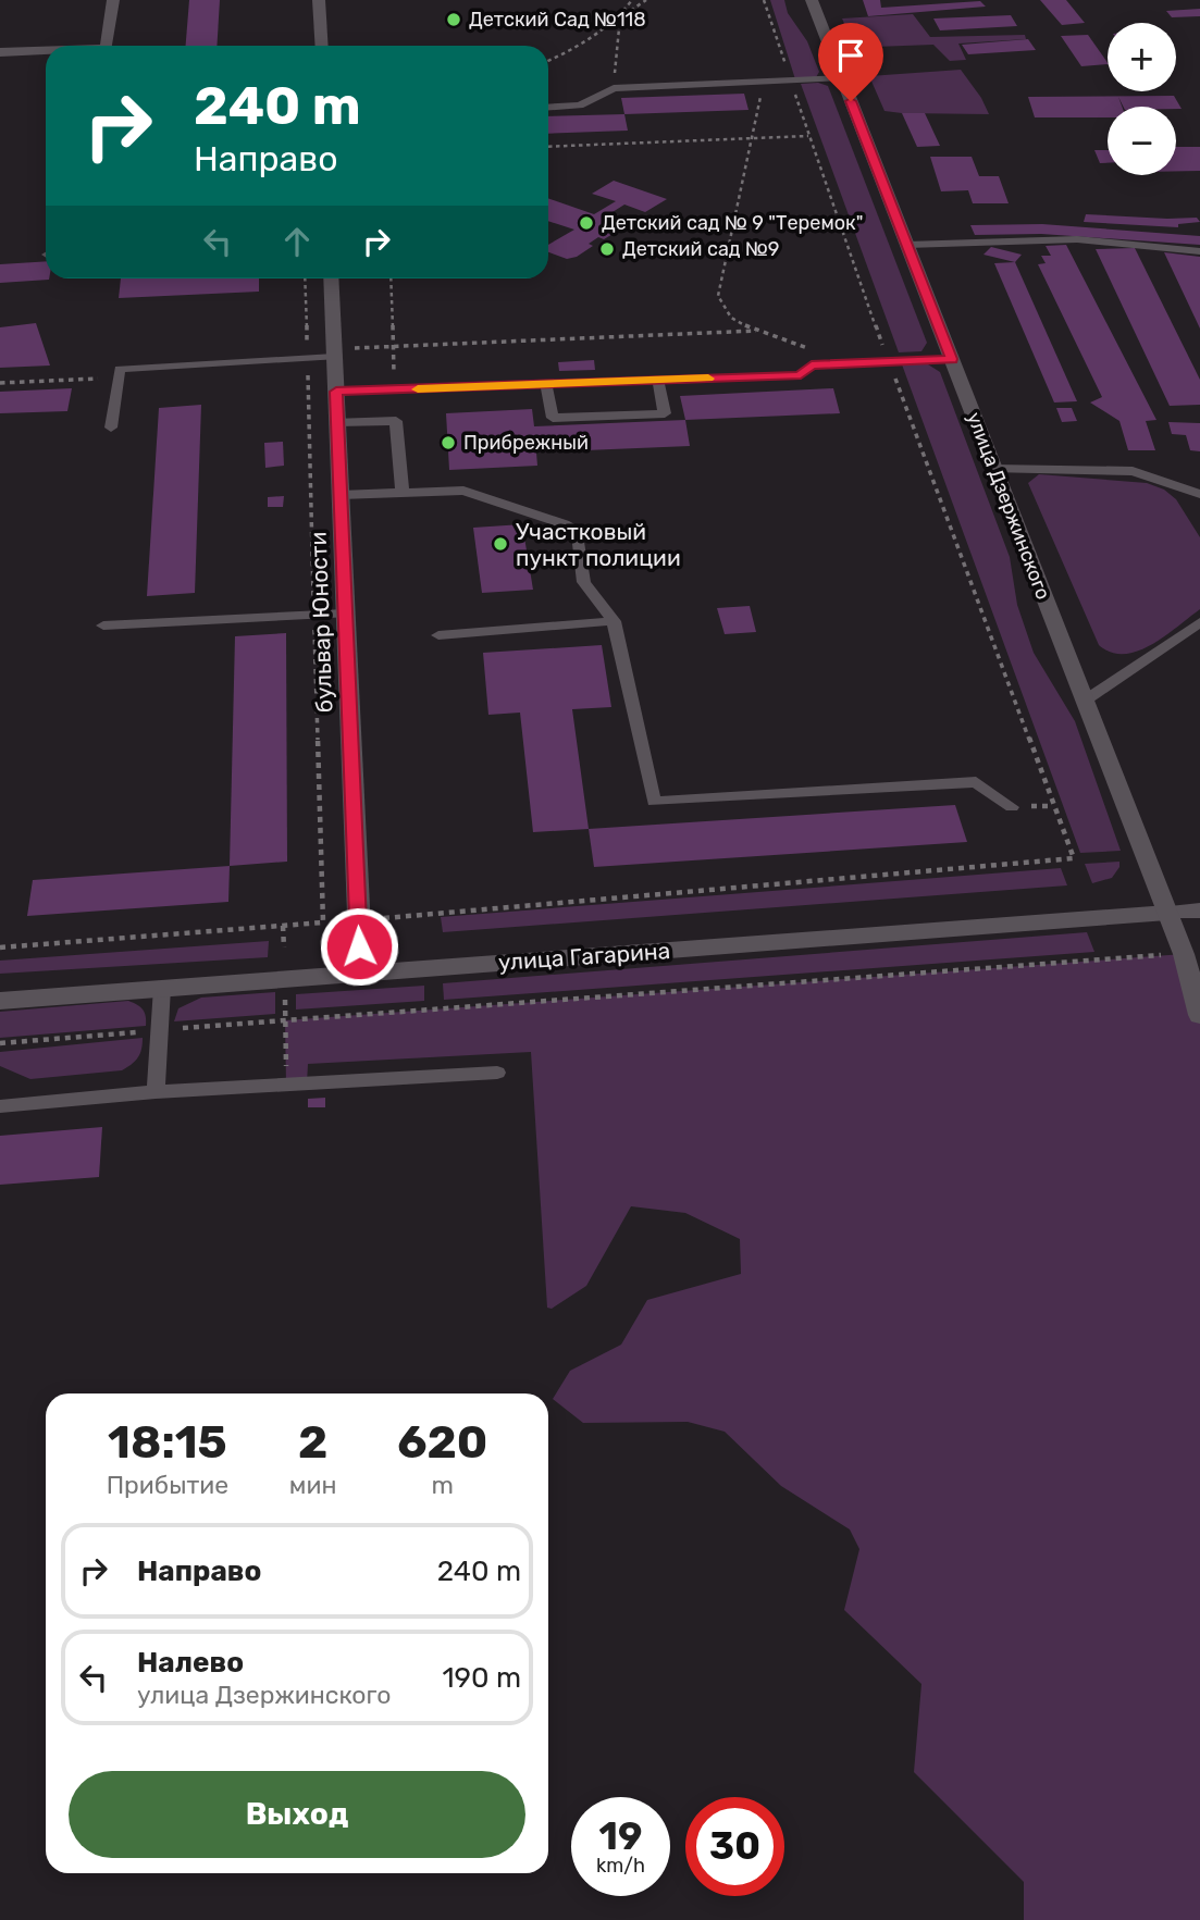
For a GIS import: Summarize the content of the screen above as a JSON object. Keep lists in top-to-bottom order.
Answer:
{
  "streets": {
    "street": ["улица Дзержинского", "бульвар Юности", "улица Гагарина"]
  },
  "crossings": [
    ["улица Дзержинского", "улица Гагарина"],
    ["бульвар Юности", "улица Гагарина"]
  ],
  "places": [
    "Детский Сад №118",
    "Детский сад № 9 \"Теремок\"",
    "Детский сад №9",
    "Прибрежный",
    "Участковый пункт полиции"
  ],
  "page": {
    "map_buttons": ["+", "−"],
    "turn": ["240 m", "Направо"],
    "eta": [
      "18:15",
      "Прибытие",
      "2",
      "мин",
      "620",
      "m"
    ],
    "list": [
      {
        "name": "Направо",
        "value": "240 m"
      },
      {
        "name": "Налево",
        "note": "улица Дзержинского",
        "value": "190 m"
      }
    ],
    "buttons": "Выход",
    "speed": "19 km/h",
    "limit": "30"
  }
}
